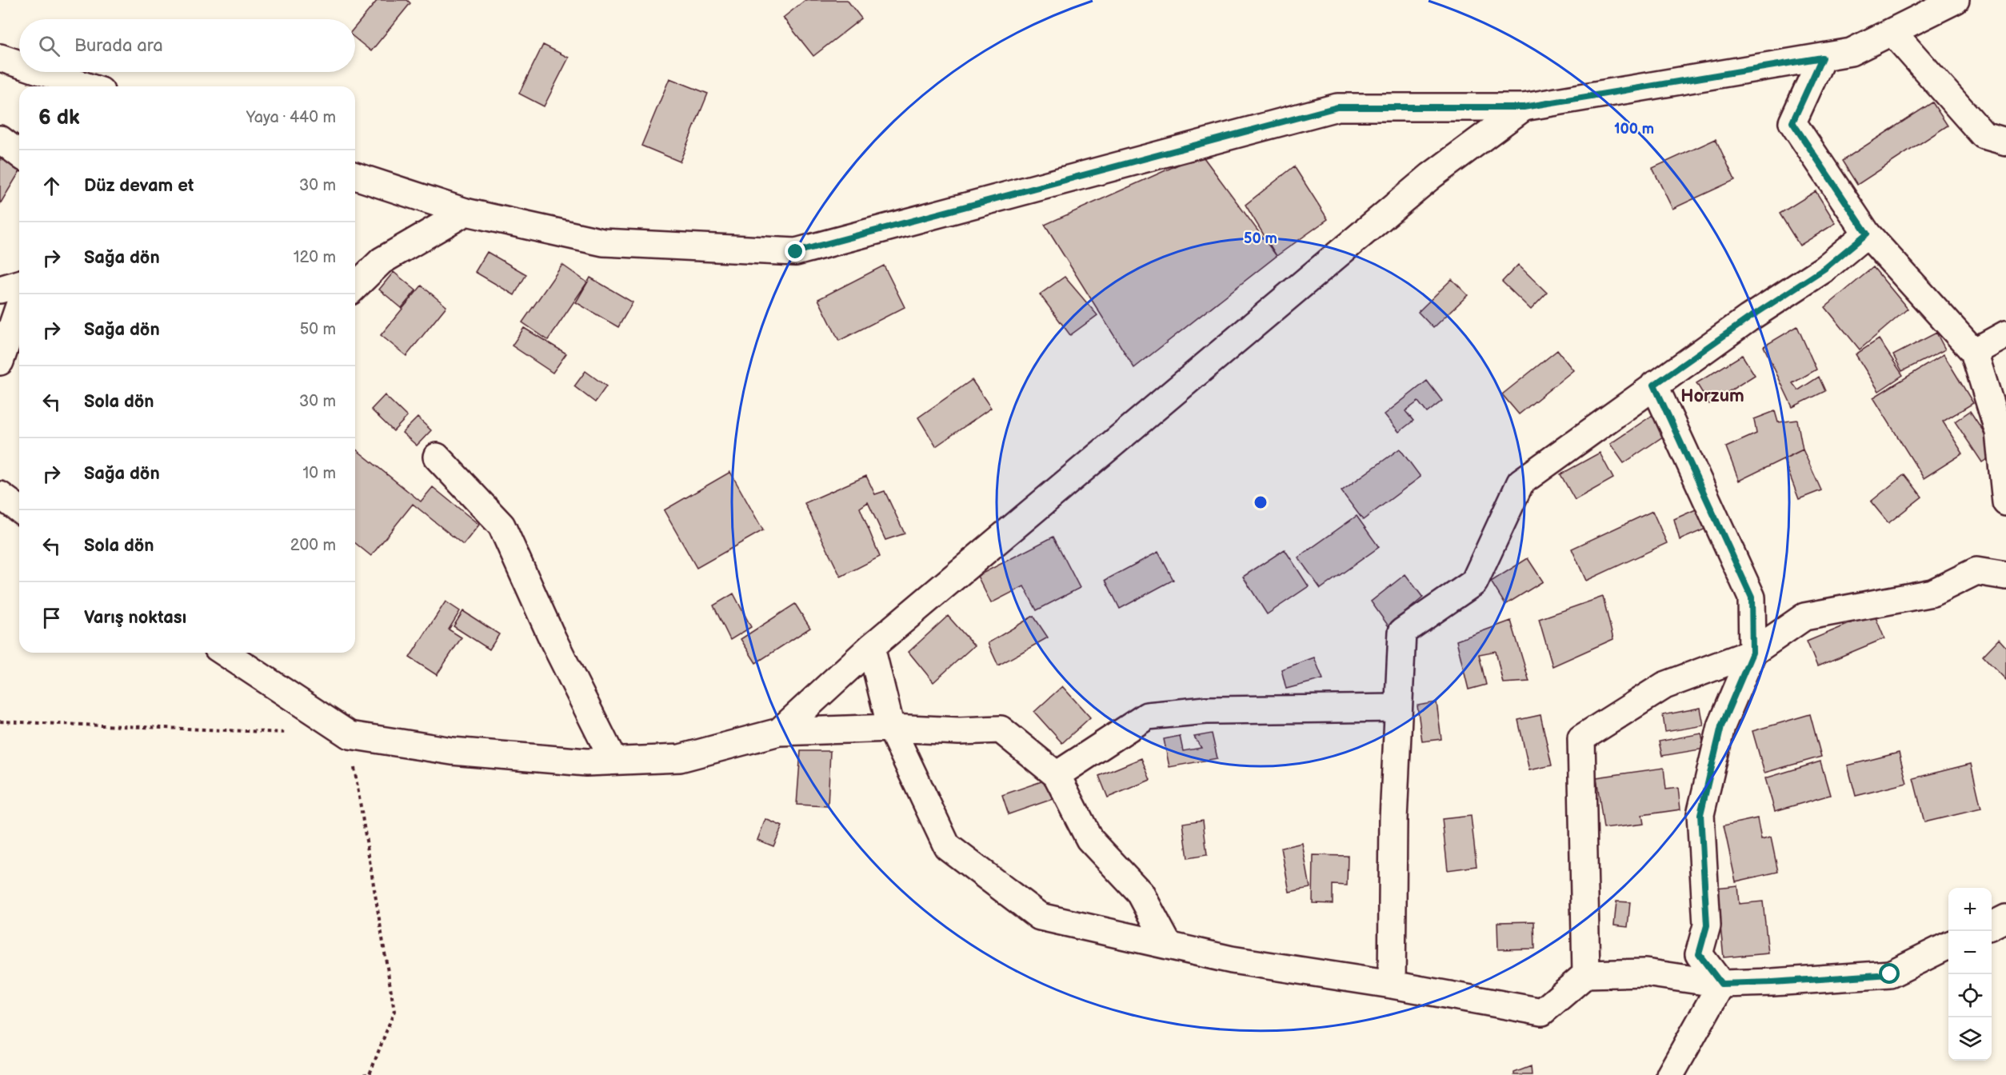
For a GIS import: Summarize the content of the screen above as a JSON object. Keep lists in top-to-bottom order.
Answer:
{
  "districts": ["Horzum"],
  "page": {
    "search": "Burada ara",
    "heading": ["6 dk", "Yaya · 440 m"],
    "list": [
      ["Düz devam et", "30 m"],
      ["Sağa dön", "120 m"],
      ["Sağa dön", "50 m"],
      ["Sola dön", "30 m"],
      ["Sağa dön", "10 m"],
      ["Sola dön", "200 m"],
      "Varış noktası"
    ],
    "map_buttons": ["+", "−"]
  },
  "rings": ["100 m", "50 m"]
}
